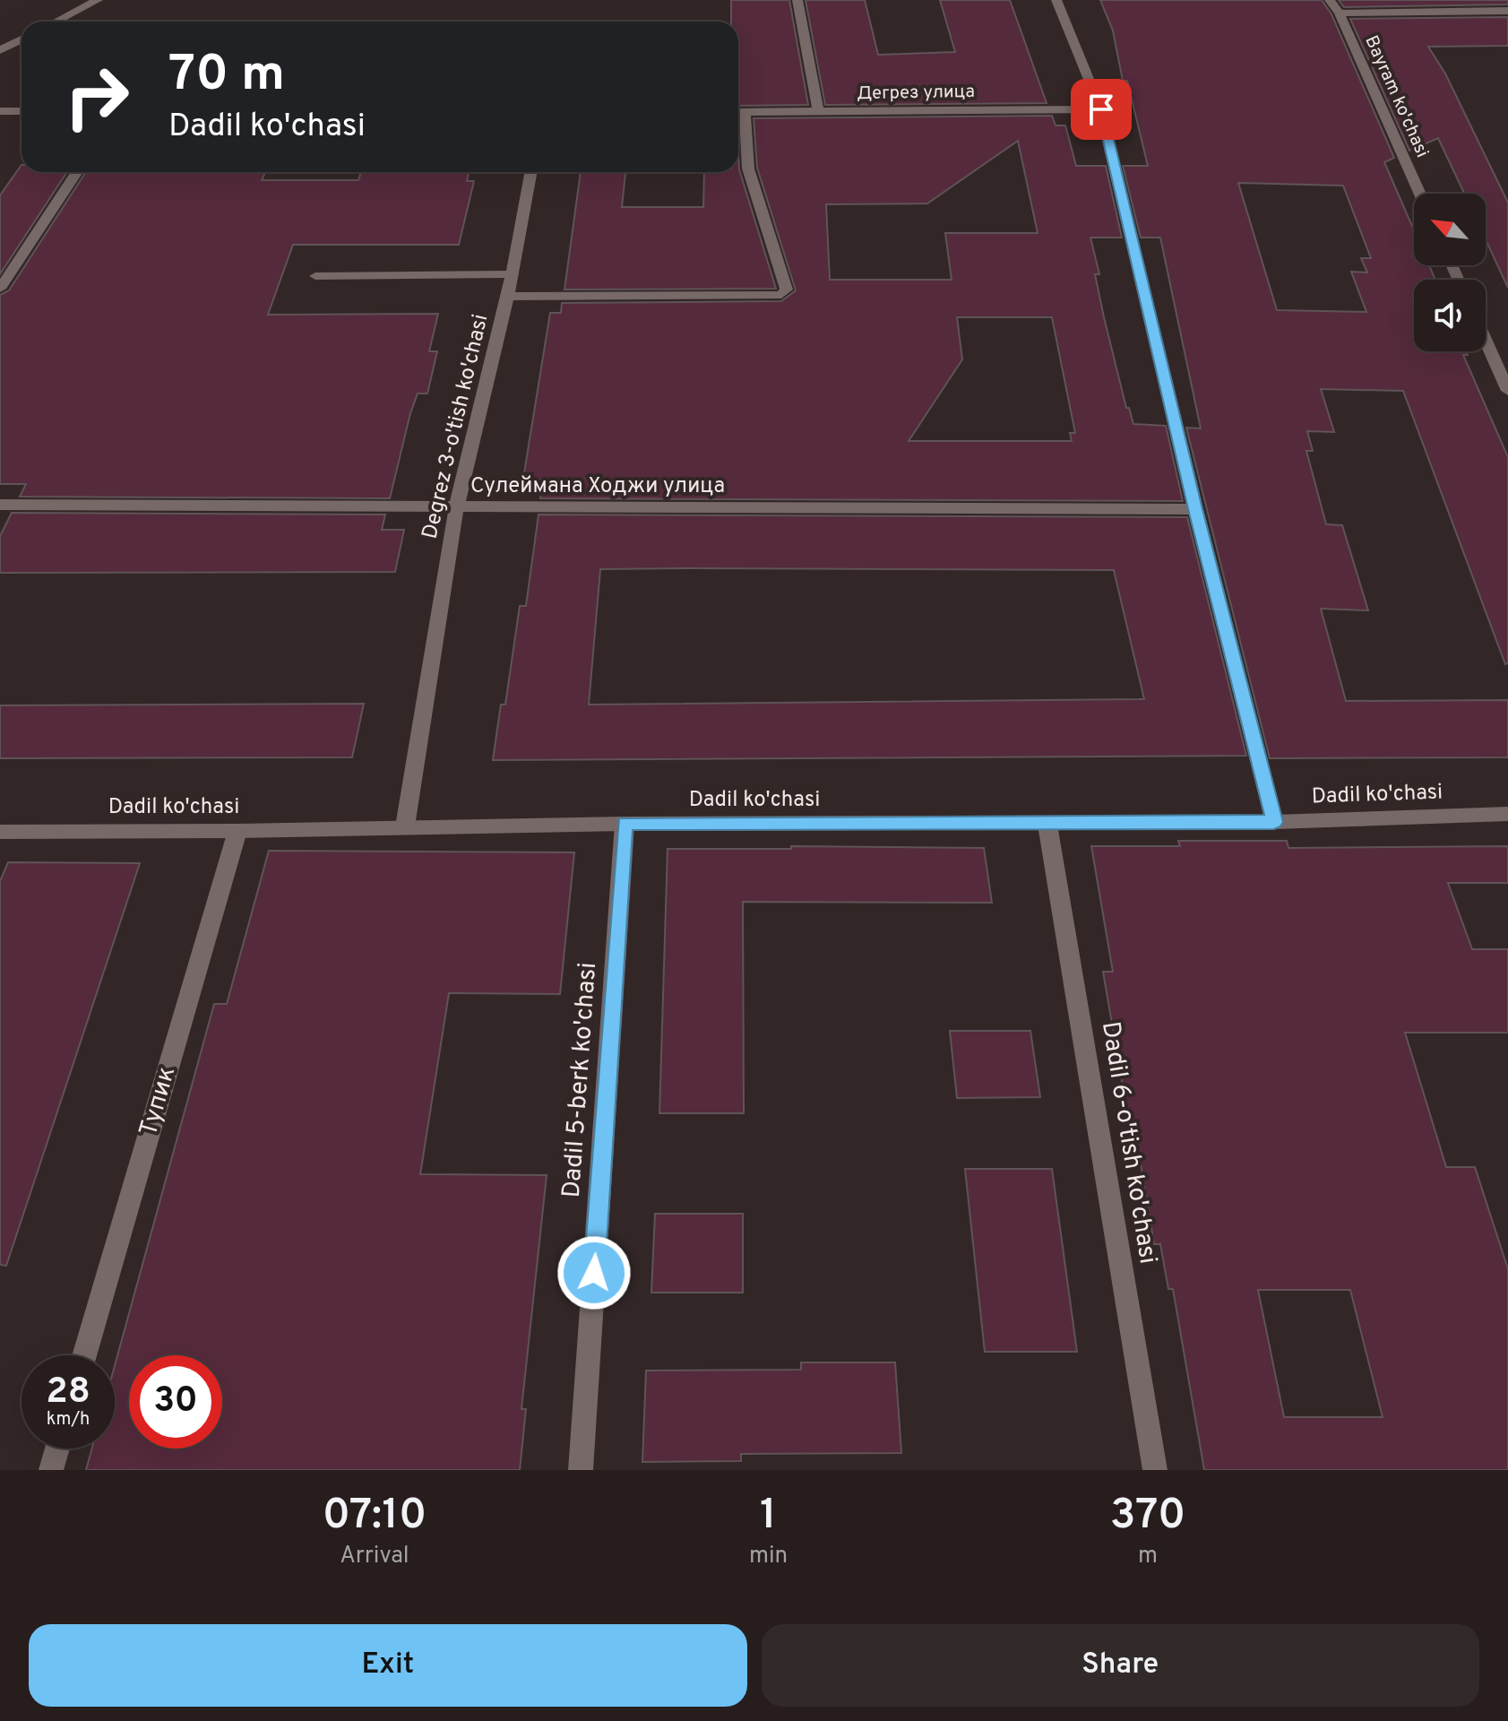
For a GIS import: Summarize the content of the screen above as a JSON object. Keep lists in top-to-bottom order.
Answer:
{
  "streets": {
    "street": [
      "Дегрез улица",
      "Bayram ko'chasi",
      "Degrez 3-o'tish ko'chasi",
      "Сулеймана Ходжи улица",
      "Dadil ko'chasi",
      "Dadil 5-berk ko'chasi",
      "Тупик",
      "Dadil 6-o'tish ko'chasi"
    ]
  },
  "crossings": [
    ["Degrez 3-o'tish ko'chasi", "Сулеймана Ходжи улица"],
    ["Degrez 3-o'tish ko'chasi", "Dadil ko'chasi"],
    ["Dadil ko'chasi", "Dadil 5-berk ko'chasi"],
    ["Dadil ko'chasi", "Тупик"],
    ["Dadil ko'chasi", "Dadil 6-o'tish ko'chasi"]
  ],
  "north": "top left",
  "page": {
    "turn": ["70 m", "Dadil ko'chasi"],
    "speed": "28 km/h",
    "limit": "30",
    "eta": [
      "07:10",
      "Arrival",
      "1",
      "min",
      "370",
      "m"
    ],
    "buttons": ["Exit", "Share"]
  }
}
